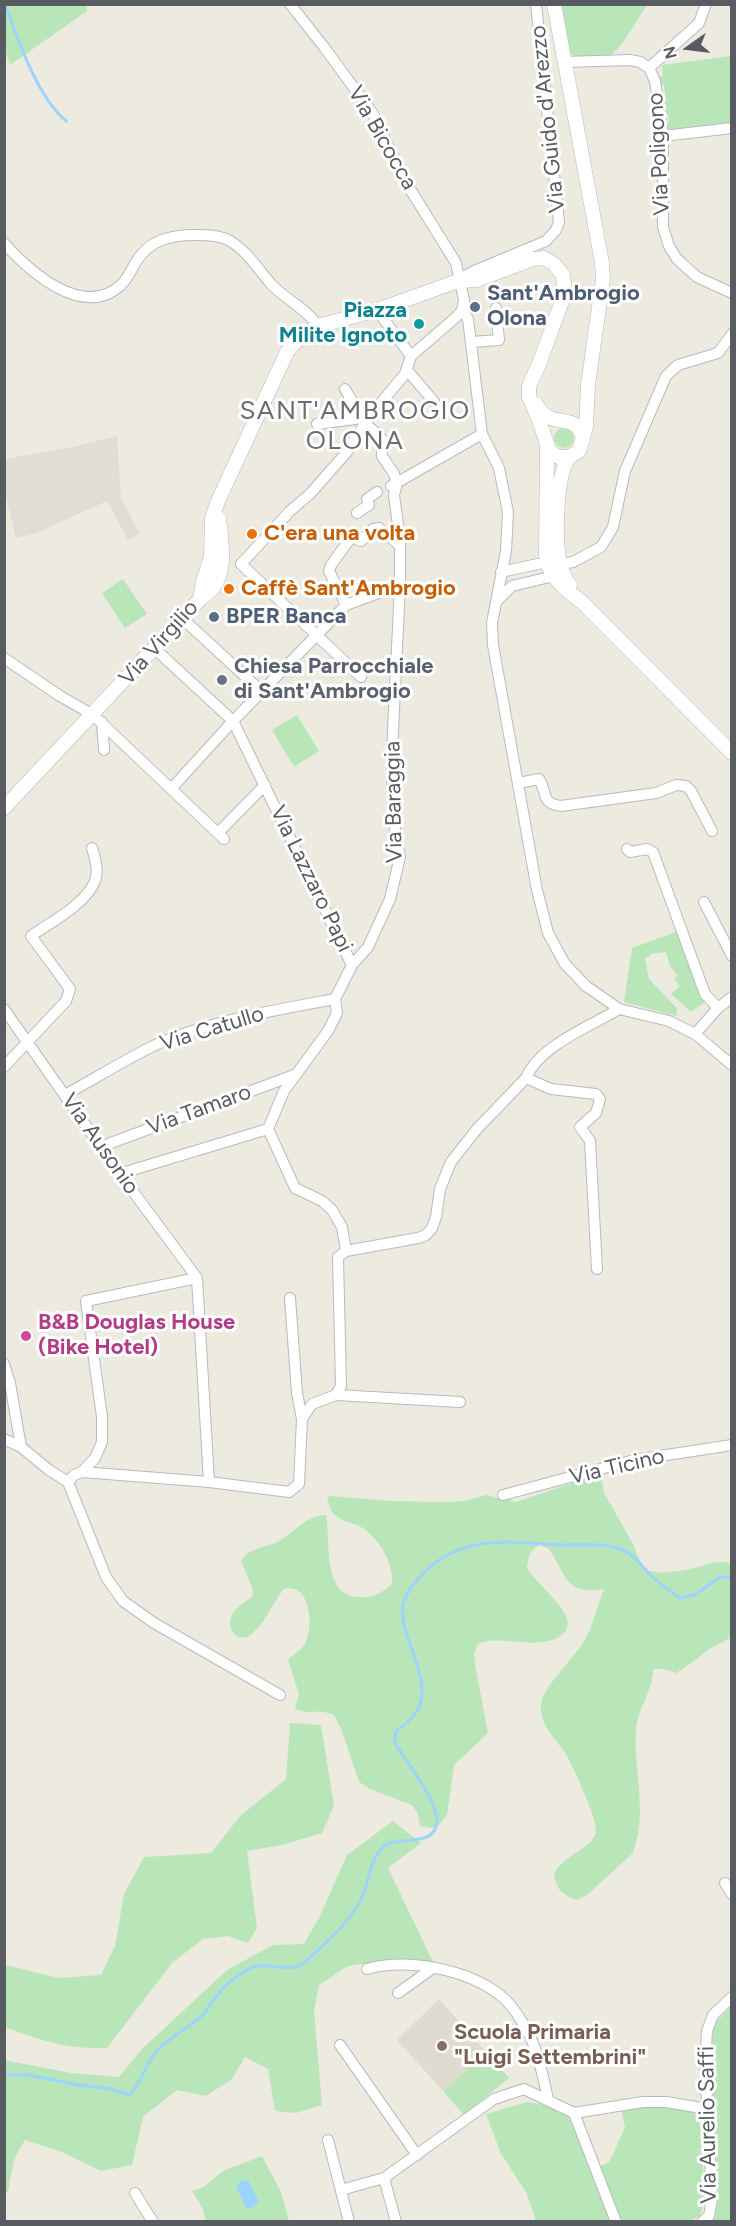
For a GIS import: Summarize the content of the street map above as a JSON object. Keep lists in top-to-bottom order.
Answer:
{
  "streets": {
    "main road": ["Via Virgilio"],
    "street": [
      "Via Guido d'Arezzo",
      "Via Bicocca",
      "Via Poligono",
      "Via Baraggia",
      "Via Lazzaro Papi",
      "Via Catullo",
      "Via Tamaro",
      "Via Ausonio",
      "Via Ticino",
      "Via Aurelio Saffi"
    ]
  },
  "crossings": [
    ["Via Guido d'Arezzo", "Via Bicocca"],
    ["Via Virgilio", "Via Lazzaro Papi"],
    ["Via Baraggia", "Via Lazzaro Papi"],
    ["Via Lazzaro Papi", "Via Catullo"],
    ["Via Lazzaro Papi", "Via Tamaro"],
    ["Via Catullo", "Via Ausonio"],
    ["Via Tamaro", "Via Ausonio"]
  ],
  "districts": ["SANT'AMBROGIO OLONA"],
  "places": [
    "Sant'Ambrogio Olona",
    "Piazza Milite Ignoto",
    "C'era una volta",
    "Caffè Sant'Ambrogio",
    "BPER Banca",
    "Chiesa Parrocchiale di Sant'Ambrogio",
    "B&B Douglas House (Bike Hotel)",
    "Scuola Primaria \"Luigi Settembrini\""
  ],
  "north": "left"
}
